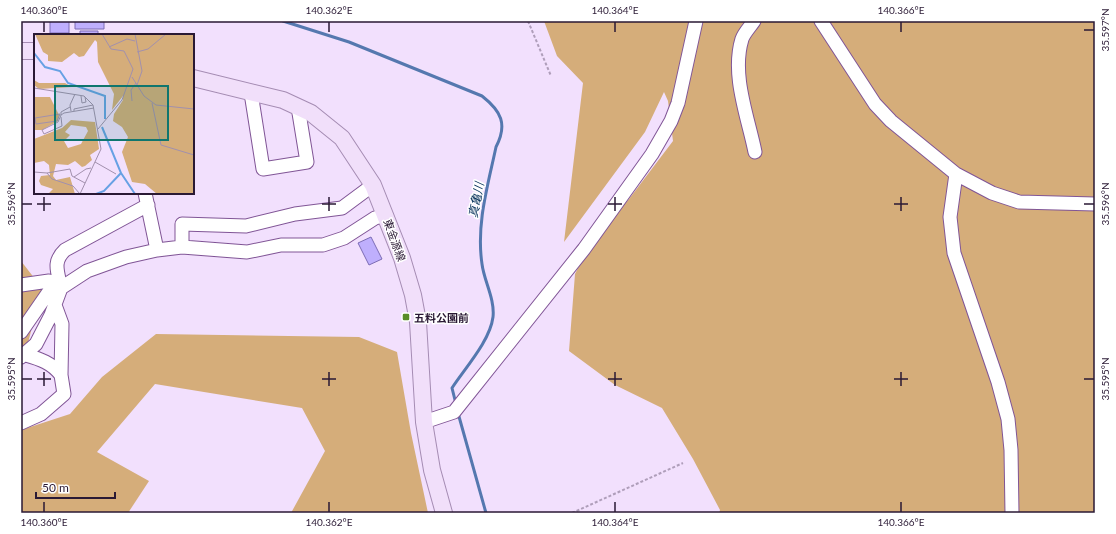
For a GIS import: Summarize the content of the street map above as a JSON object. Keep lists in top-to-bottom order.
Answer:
{
  "streets": {
    "main road": ["東金源線"]
  },
  "water": ["真亀川"],
  "places": {
    "transit": ["五料公園前"]
  },
  "scale_bar": "50 m",
  "coordinates": [
    "140.360°E",
    "140.362°E",
    "140.364°E",
    "140.366°E",
    "35.597°N",
    "35.596°N",
    "35.595°N"
  ]
}
